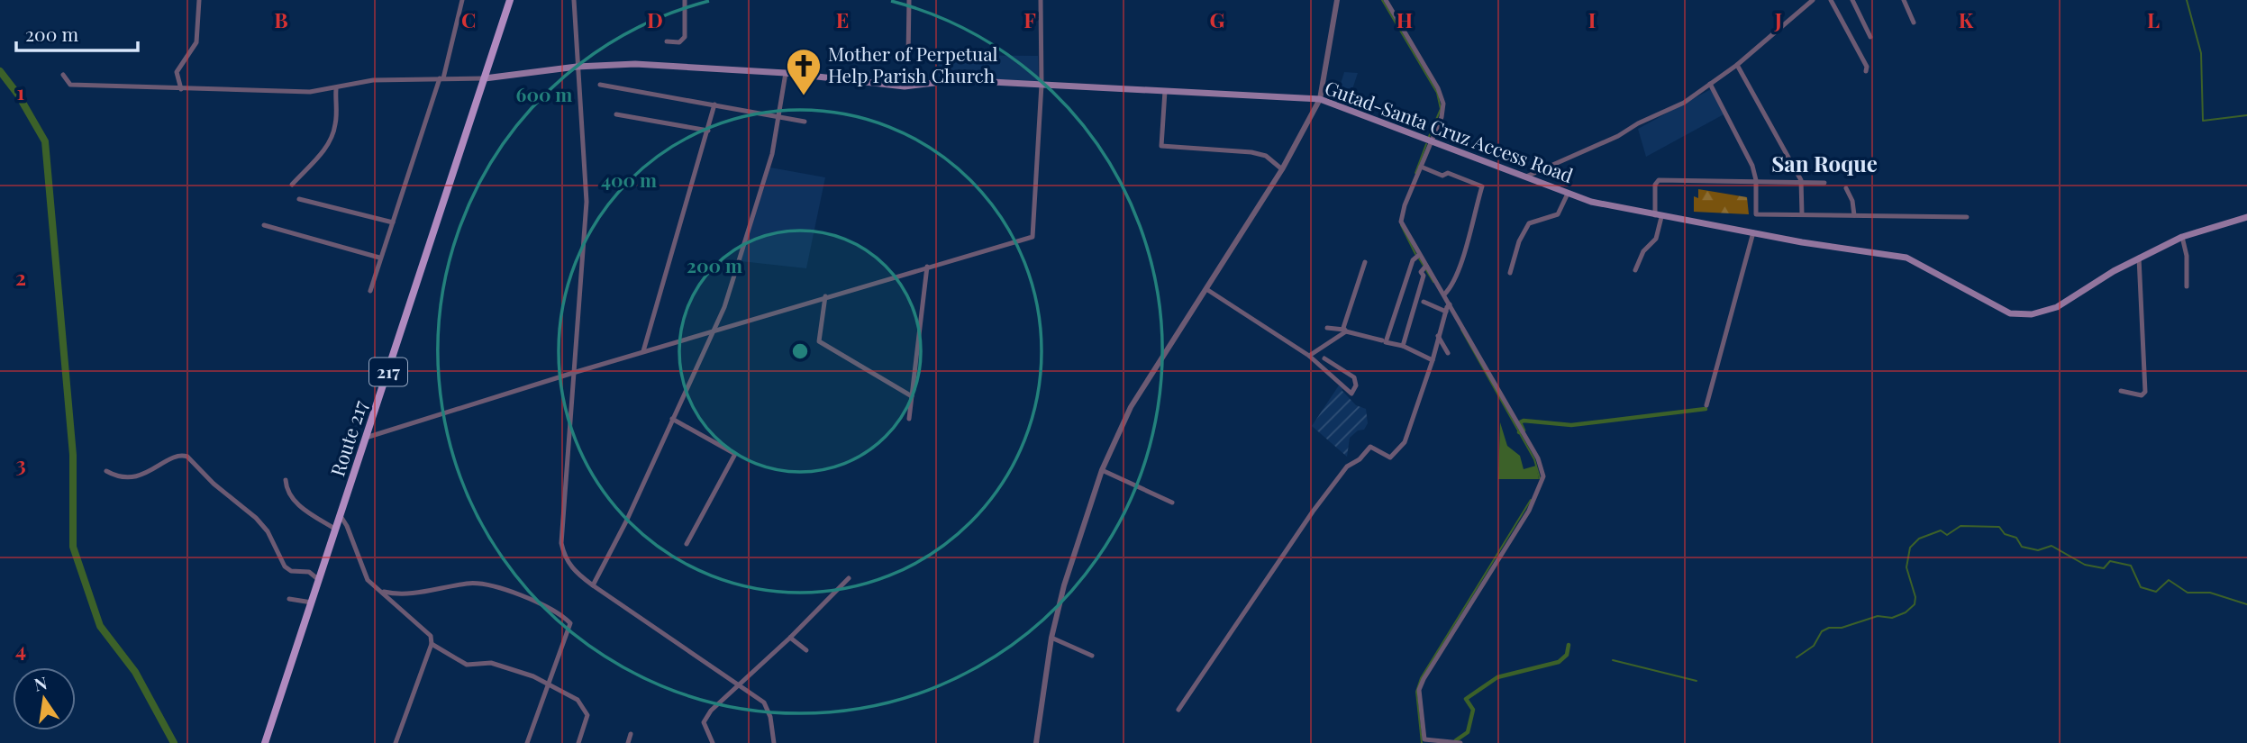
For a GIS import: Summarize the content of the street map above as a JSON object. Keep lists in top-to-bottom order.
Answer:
{
  "streets": {
    "main road": ["Gutad-Santa Cruz Access Road", "217", "Route 217"]
  },
  "crossings": [
    ["Gutad-Santa Cruz Access Road", "Route 217"]
  ],
  "districts": ["San Roque"],
  "places": {
    "church": ["Mother of Perpetual Help Parish Church"]
  },
  "scale_bar": "200 m",
  "north": "top",
  "grid": {
    "columns": [
      "B",
      "C",
      "D",
      "E",
      "F",
      "G",
      "H",
      "I",
      "J",
      "K",
      "L"
    ],
    "rows": [
      "1",
      "2",
      "3",
      "4"
    ]
  },
  "rings": ["600 m", "400 m", "200 m"]
}
